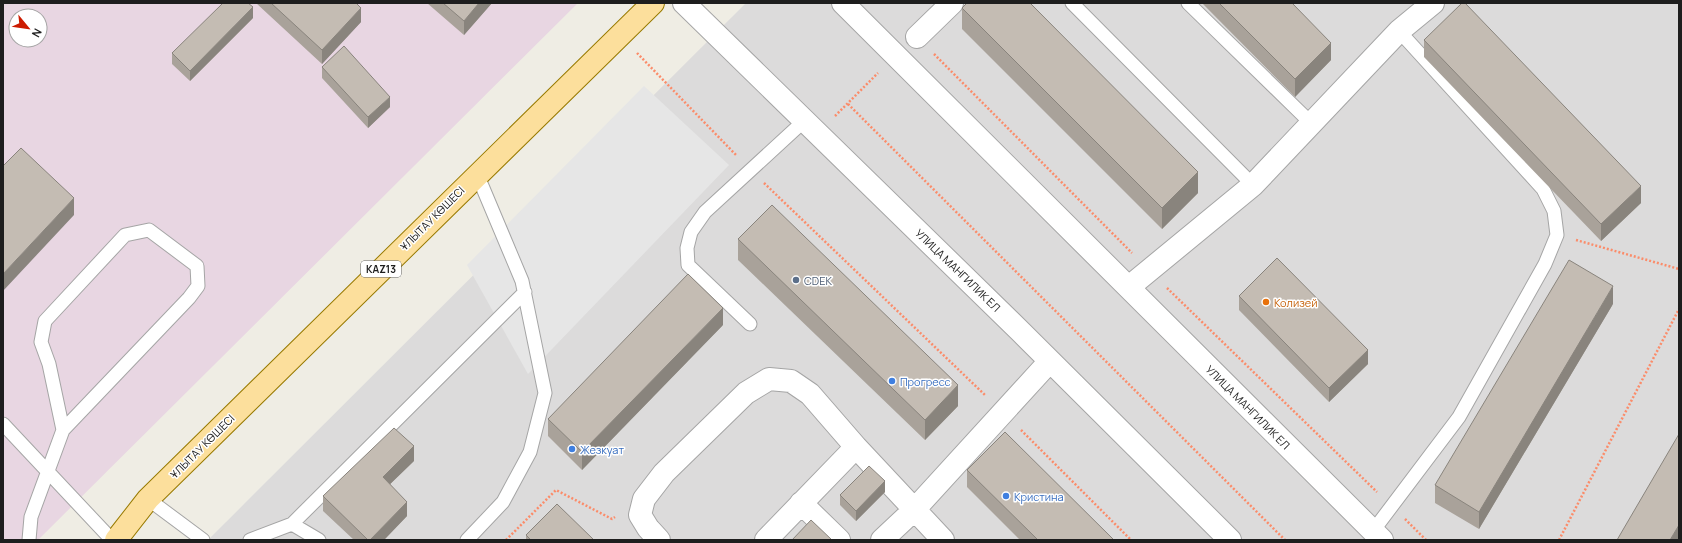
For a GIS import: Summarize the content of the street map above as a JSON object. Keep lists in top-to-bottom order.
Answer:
{
  "streets": {
    "main road": ["ҰЛЫТАУ КӨШЕСІ", "KAZ13"],
    "street": ["УЛИЦА МАНГИЛИК ЕЛ"]
  },
  "places": [
    "CDEK",
    "Колизей",
    "Прогресс",
    "Жезкуат",
    "Кристина"
  ],
  "north": "bottom right"
}
